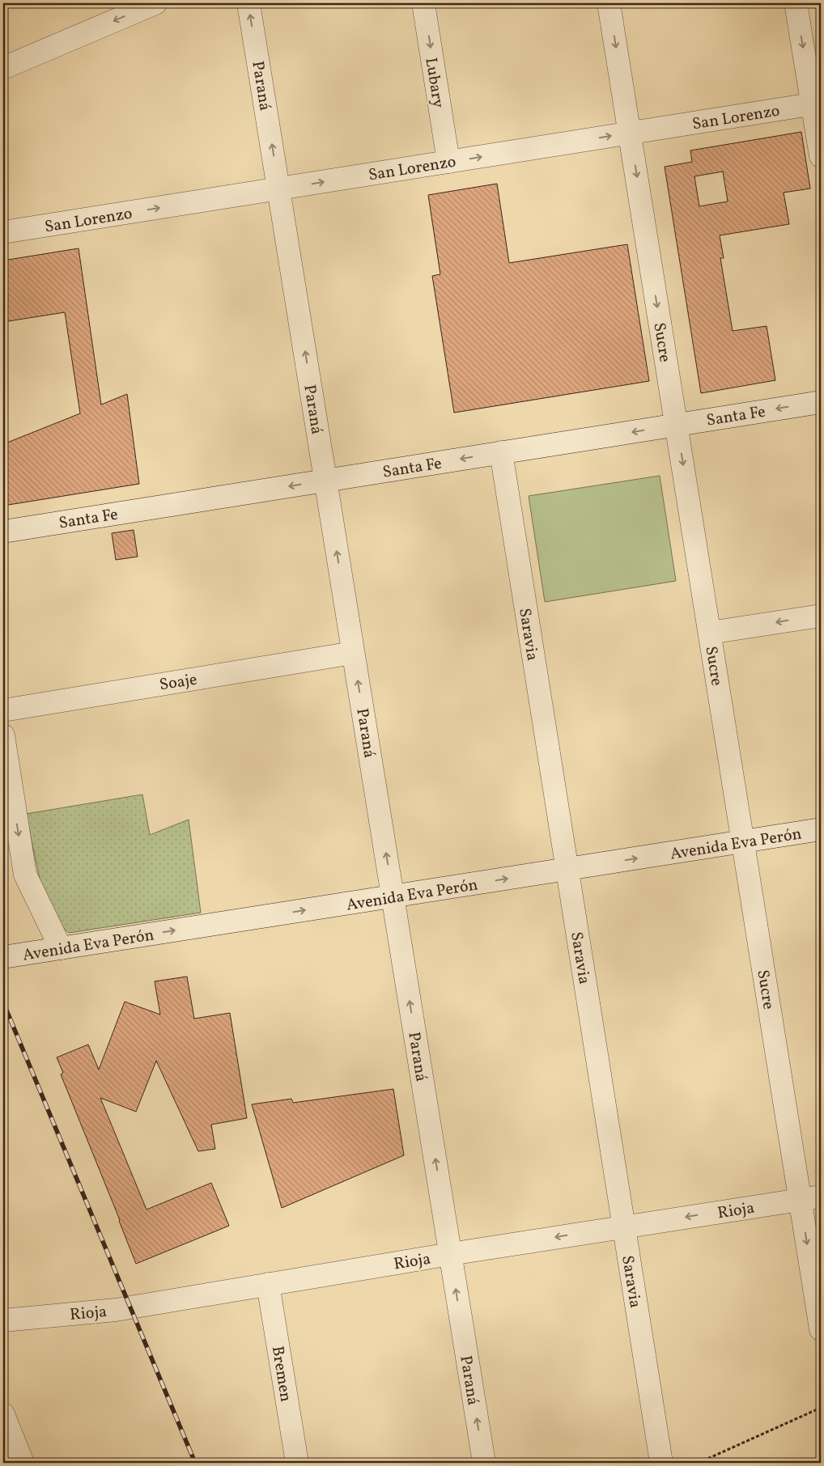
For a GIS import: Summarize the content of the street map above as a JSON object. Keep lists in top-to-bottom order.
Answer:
{
  "streets": {
    "street": [
      "Lubary",
      "Paraná",
      "San Lorenzo",
      "Sucre",
      "Santa Fe",
      "Saravia",
      "Soaje",
      "Avenida Eva Perón",
      "Rioja",
      "Bremen"
    ]
  },
  "crossings": [
    ["Lubary", "San Lorenzo"],
    ["Paraná", "San Lorenzo"],
    ["Paraná", "Santa Fe"],
    ["Paraná", "Soaje"],
    ["Paraná", "Avenida Eva Perón"],
    ["Paraná", "Rioja"],
    ["San Lorenzo", "Sucre"],
    ["Sucre", "Santa Fe"],
    ["Sucre", "Avenida Eva Perón"],
    ["Sucre", "Rioja"],
    ["Santa Fe", "Saravia"],
    ["Saravia", "Avenida Eva Perón"],
    ["Saravia", "Rioja"],
    ["Rioja", "Bremen"]
  ],
  "one_way": [
    "Lubary",
    "Paraná",
    "San Lorenzo",
    "Sucre",
    "Santa Fe",
    "Avenida Eva Perón",
    "Rioja"
  ]
}
